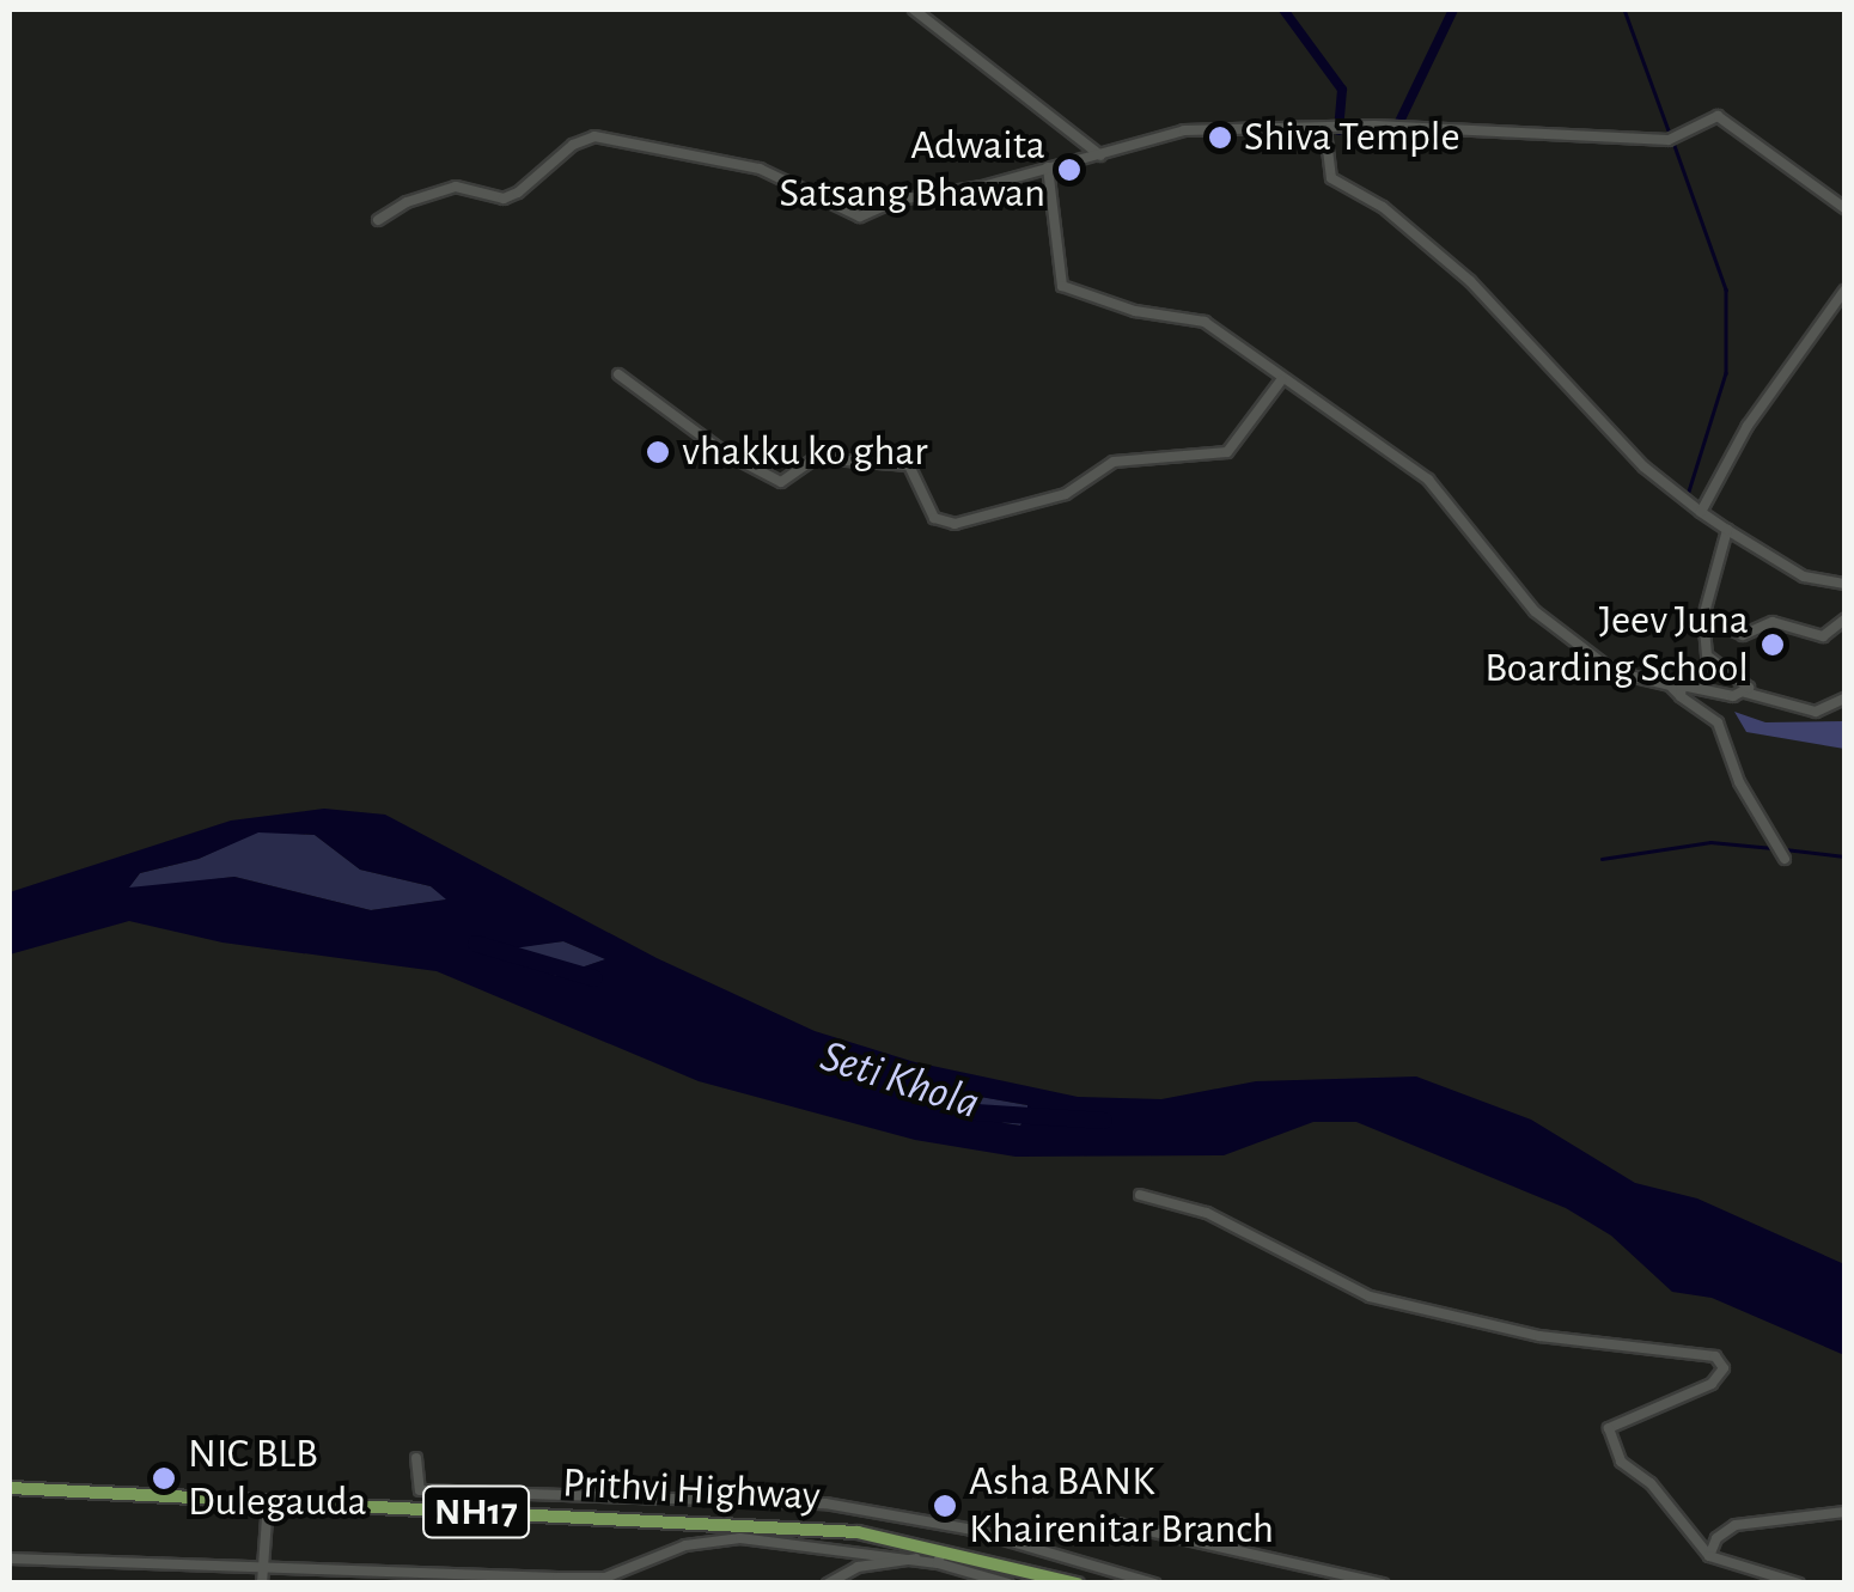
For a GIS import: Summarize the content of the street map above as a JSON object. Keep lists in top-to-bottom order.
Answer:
{
  "streets": {
    "highway": ["Prithvi Highway", "NH17"]
  },
  "water": ["Seti Khola"],
  "places": [
    "Shiva Temple",
    "Adwaita Satsang Bhawan",
    "vhakku ko ghar",
    "Jeev Juna Boarding School",
    "NIC BLB Dulegauda",
    "Asha BANK Khairenitar Branch"
  ]
}
